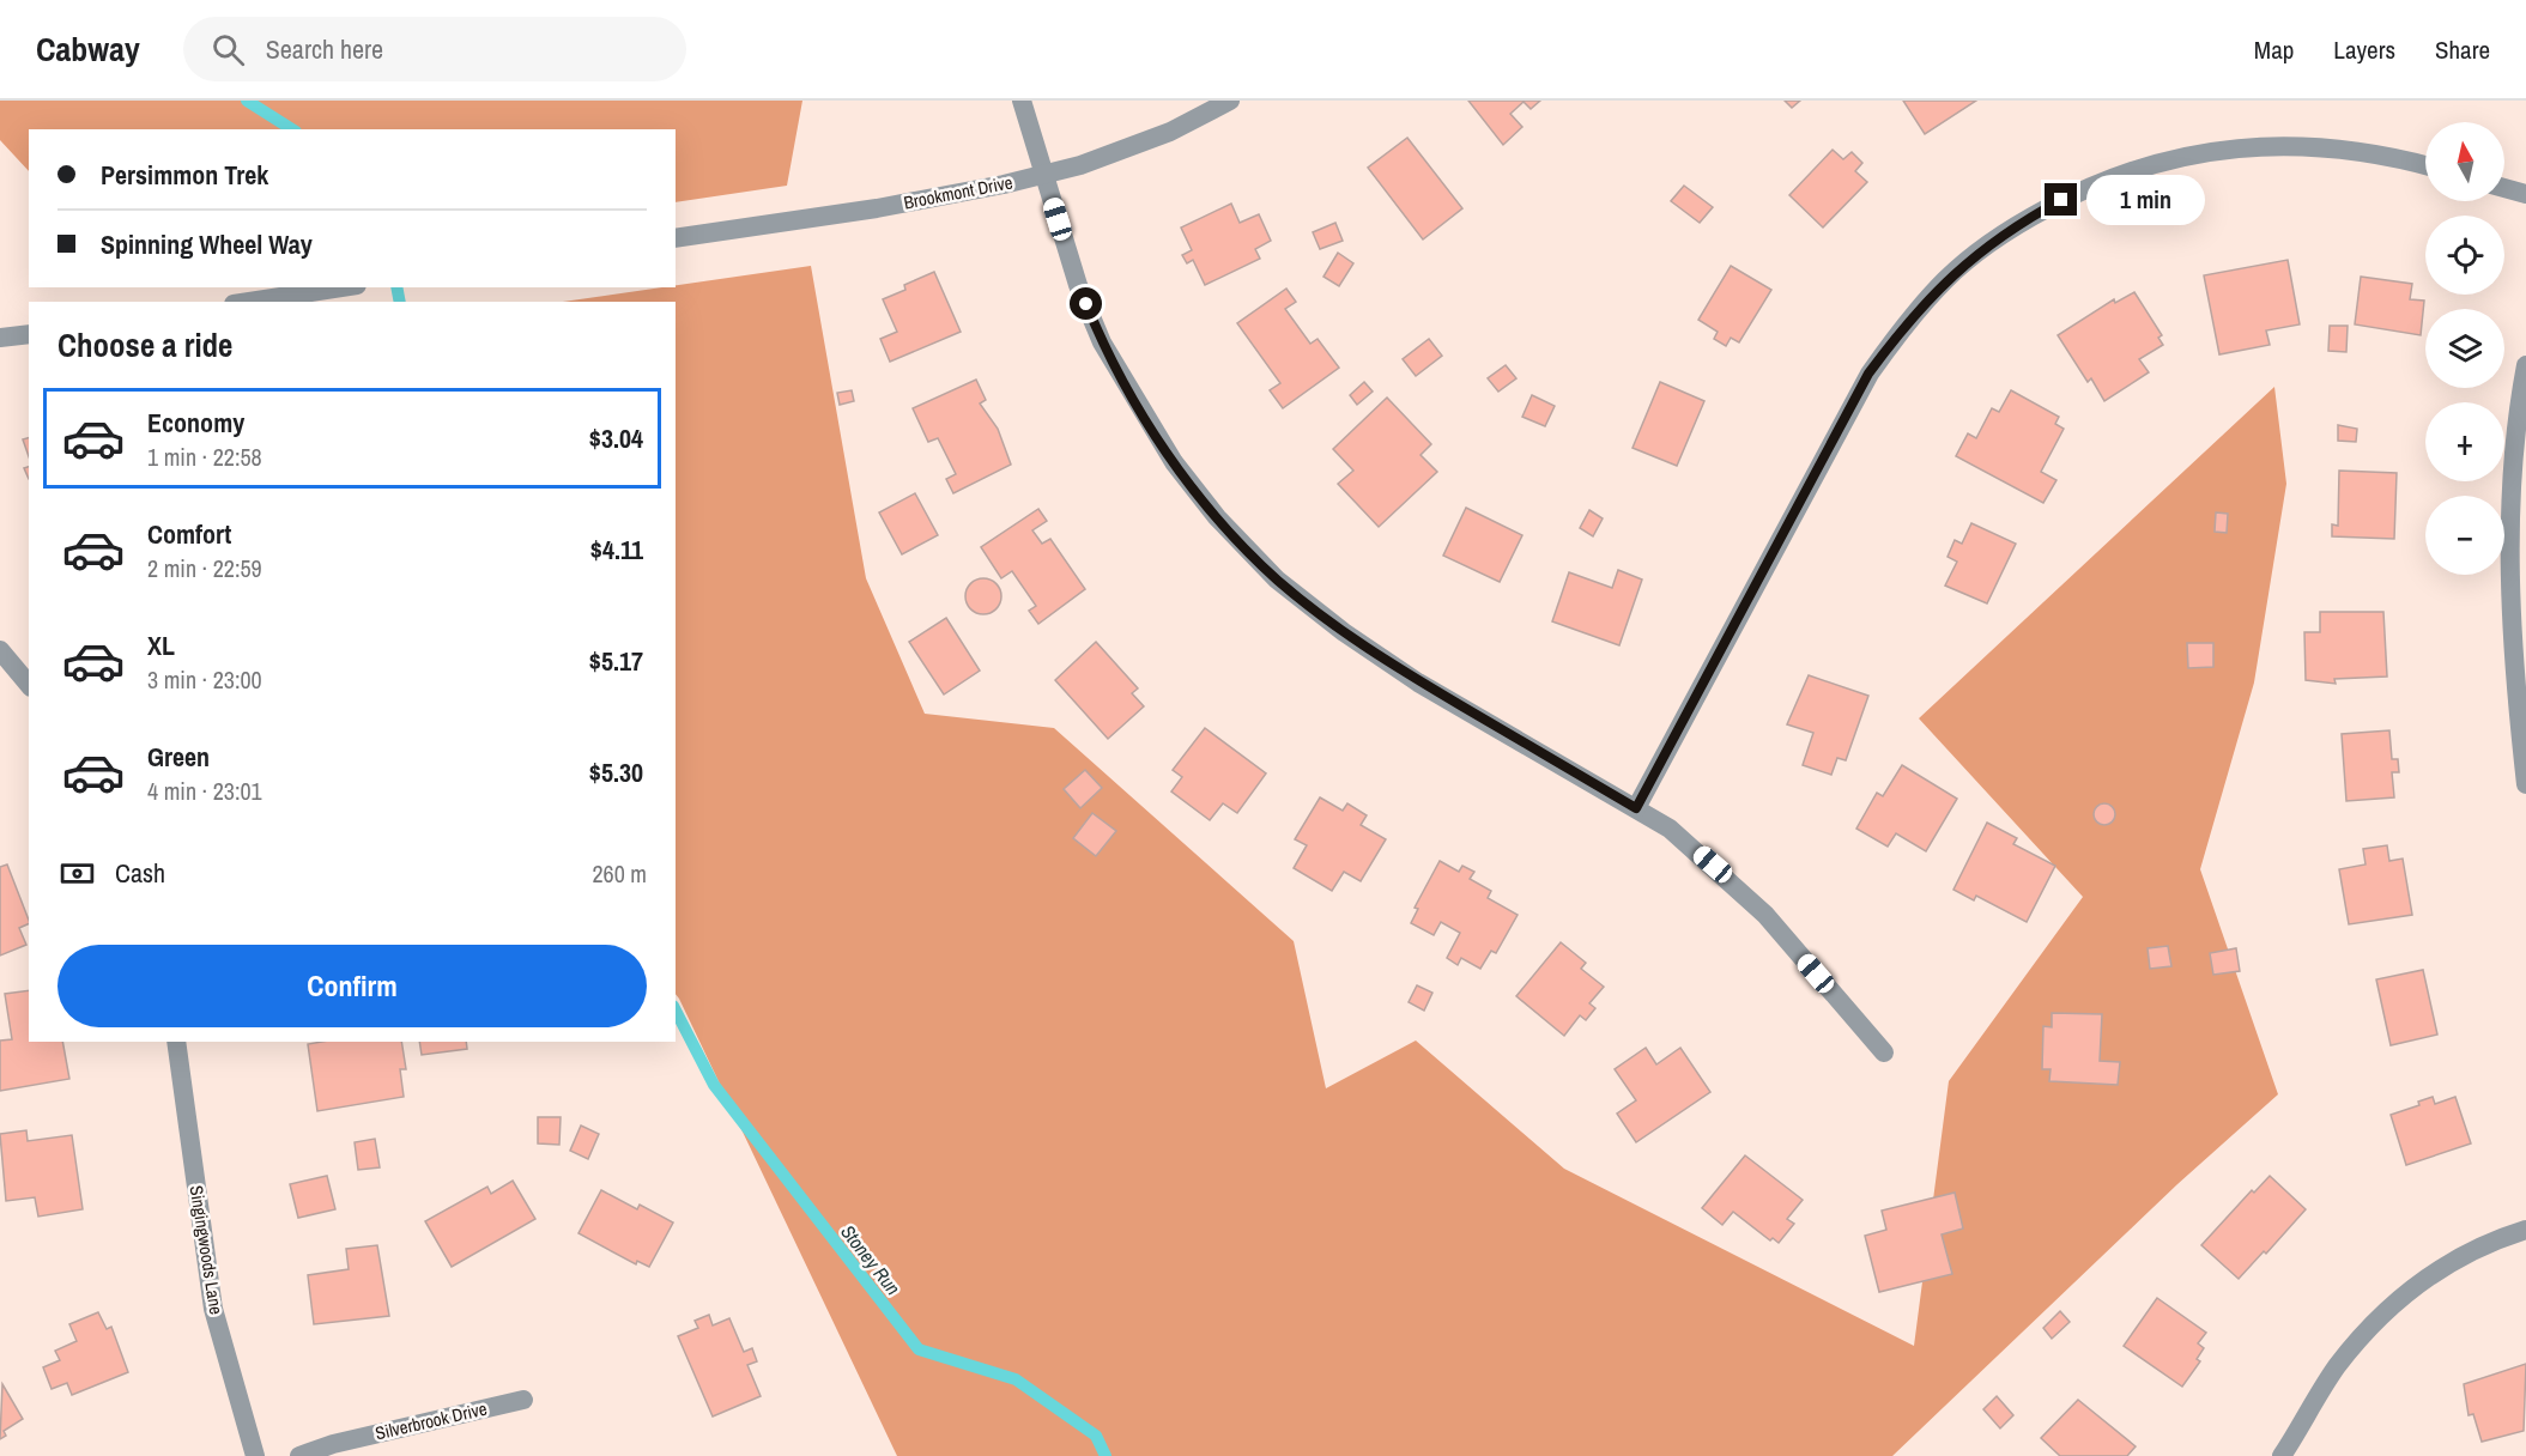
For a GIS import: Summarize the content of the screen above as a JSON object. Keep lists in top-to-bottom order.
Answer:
{
  "streets": {
    "street": ["Brookmont Drive", "Singingwoods Lane", "Silverbrook Drive"]
  },
  "water": ["Stoney Run"],
  "north": "top",
  "page": {
    "header": "Cabway",
    "search": "Search here",
    "nav": ["Map", "Layers", "Share"],
    "map_buttons": ["+", "−"],
    "banner": ["Persimmon Trek", "Spinning Wheel Way"],
    "bubble": "1 min",
    "heading": "Choose a ride",
    "list": [
      {
        "name": "Economy",
        "note": "1 min · 22:58",
        "value": "$3.04"
      },
      {
        "name": "Comfort",
        "note": "2 min · 22:59",
        "value": "$4.11"
      },
      {
        "name": "XL",
        "note": "3 min · 23:00",
        "value": "$5.17"
      },
      {
        "name": "Green",
        "note": "4 min · 23:01",
        "value": "$5.30"
      }
    ],
    "pay": ["Cash", "260 m"],
    "buttons": "Confirm"
  }
}
